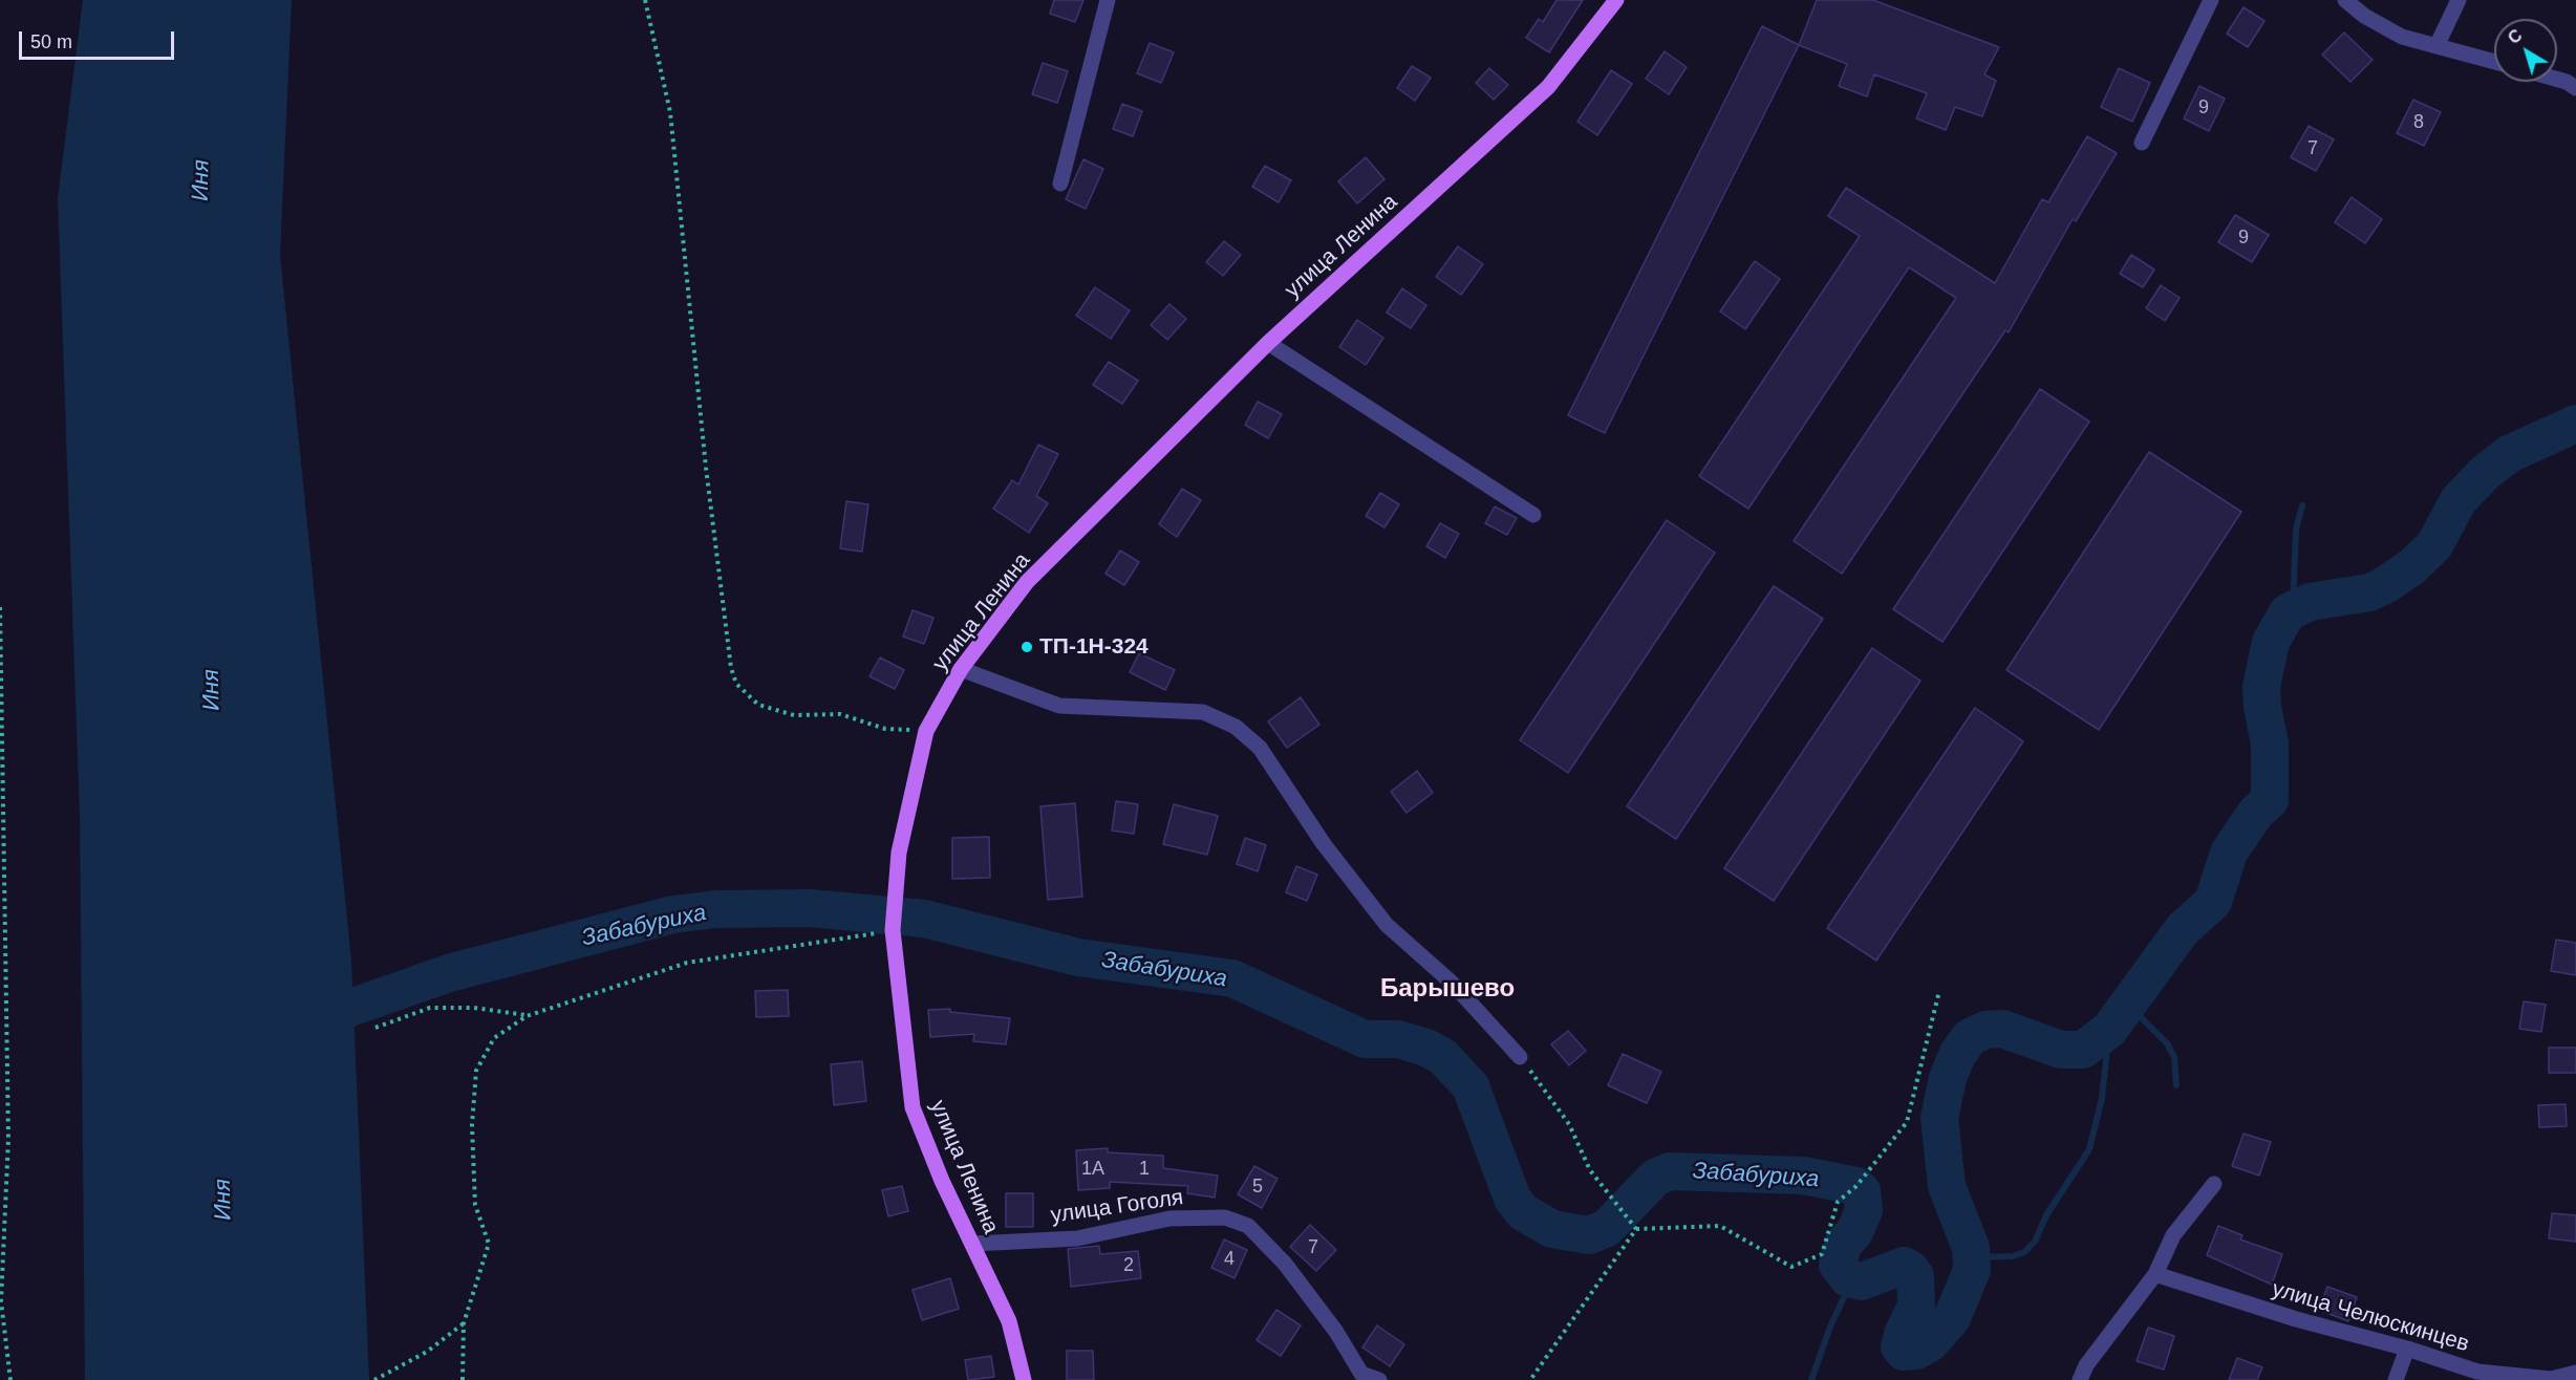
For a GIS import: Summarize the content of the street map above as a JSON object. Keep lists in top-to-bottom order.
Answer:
{
  "streets": {
    "main road": ["улица Ленина"],
    "street": ["улица Гоголя", "улица Челюскинцев"]
  },
  "crossings": [
    ["улица Ленина", "улица Гоголя"]
  ],
  "districts": ["Барышево"],
  "water": ["Иня", "Забабуриха"],
  "places": ["ТП-1Н-324"],
  "house_numbers": [
    "9",
    "8",
    "7",
    "9",
    "1А",
    "1",
    "5",
    "7",
    "4",
    "2"
  ],
  "scale_bar": "50 m",
  "north": "top left"
}
